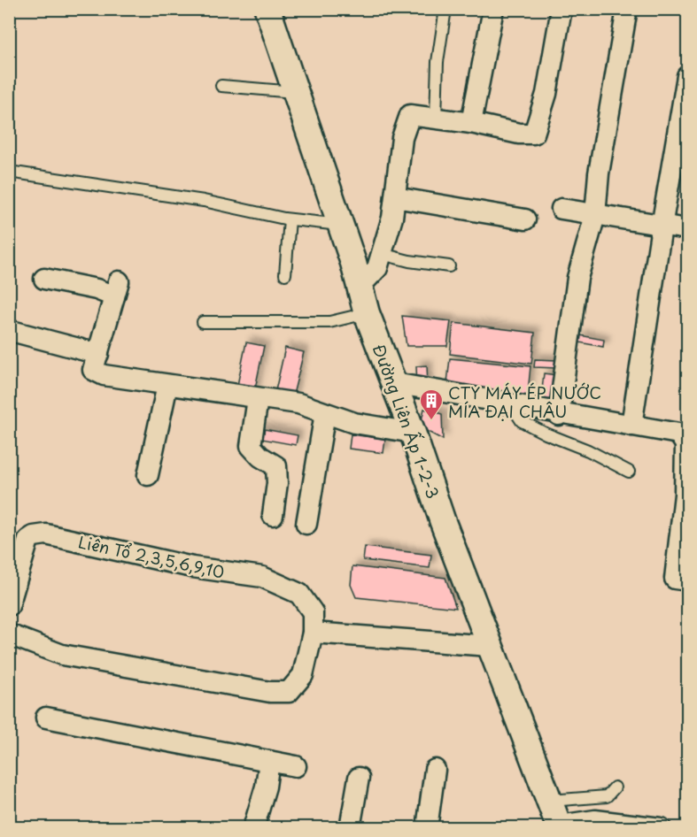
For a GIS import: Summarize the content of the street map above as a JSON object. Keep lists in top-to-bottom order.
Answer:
{
  "streets": {
    "street": ["Đường Liên Ấp 1-2-3", "Liên Tổ 2,3,5,6,9,10"]
  },
  "places": {
    "building": ["CTY MÁY ÉP NƯỚC MÍA ĐẠI CHÂU"]
  }
}
